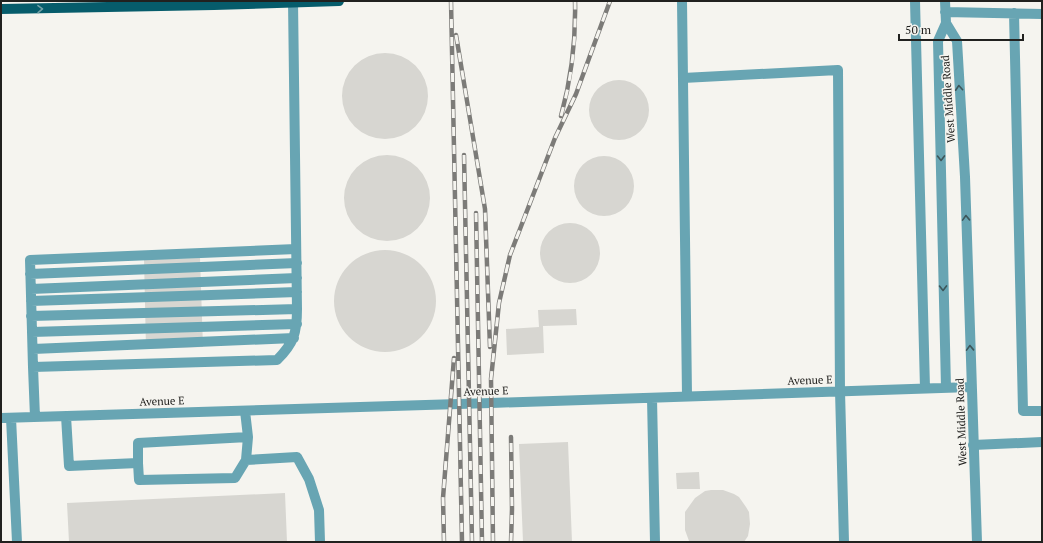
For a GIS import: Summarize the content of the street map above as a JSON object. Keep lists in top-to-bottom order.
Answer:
{
  "streets": {
    "street": ["West Middle Road", "Avenue E"]
  },
  "crossings": [
    ["West Middle Road", "Avenue E"]
  ],
  "scale_bar": "50 m"
}
